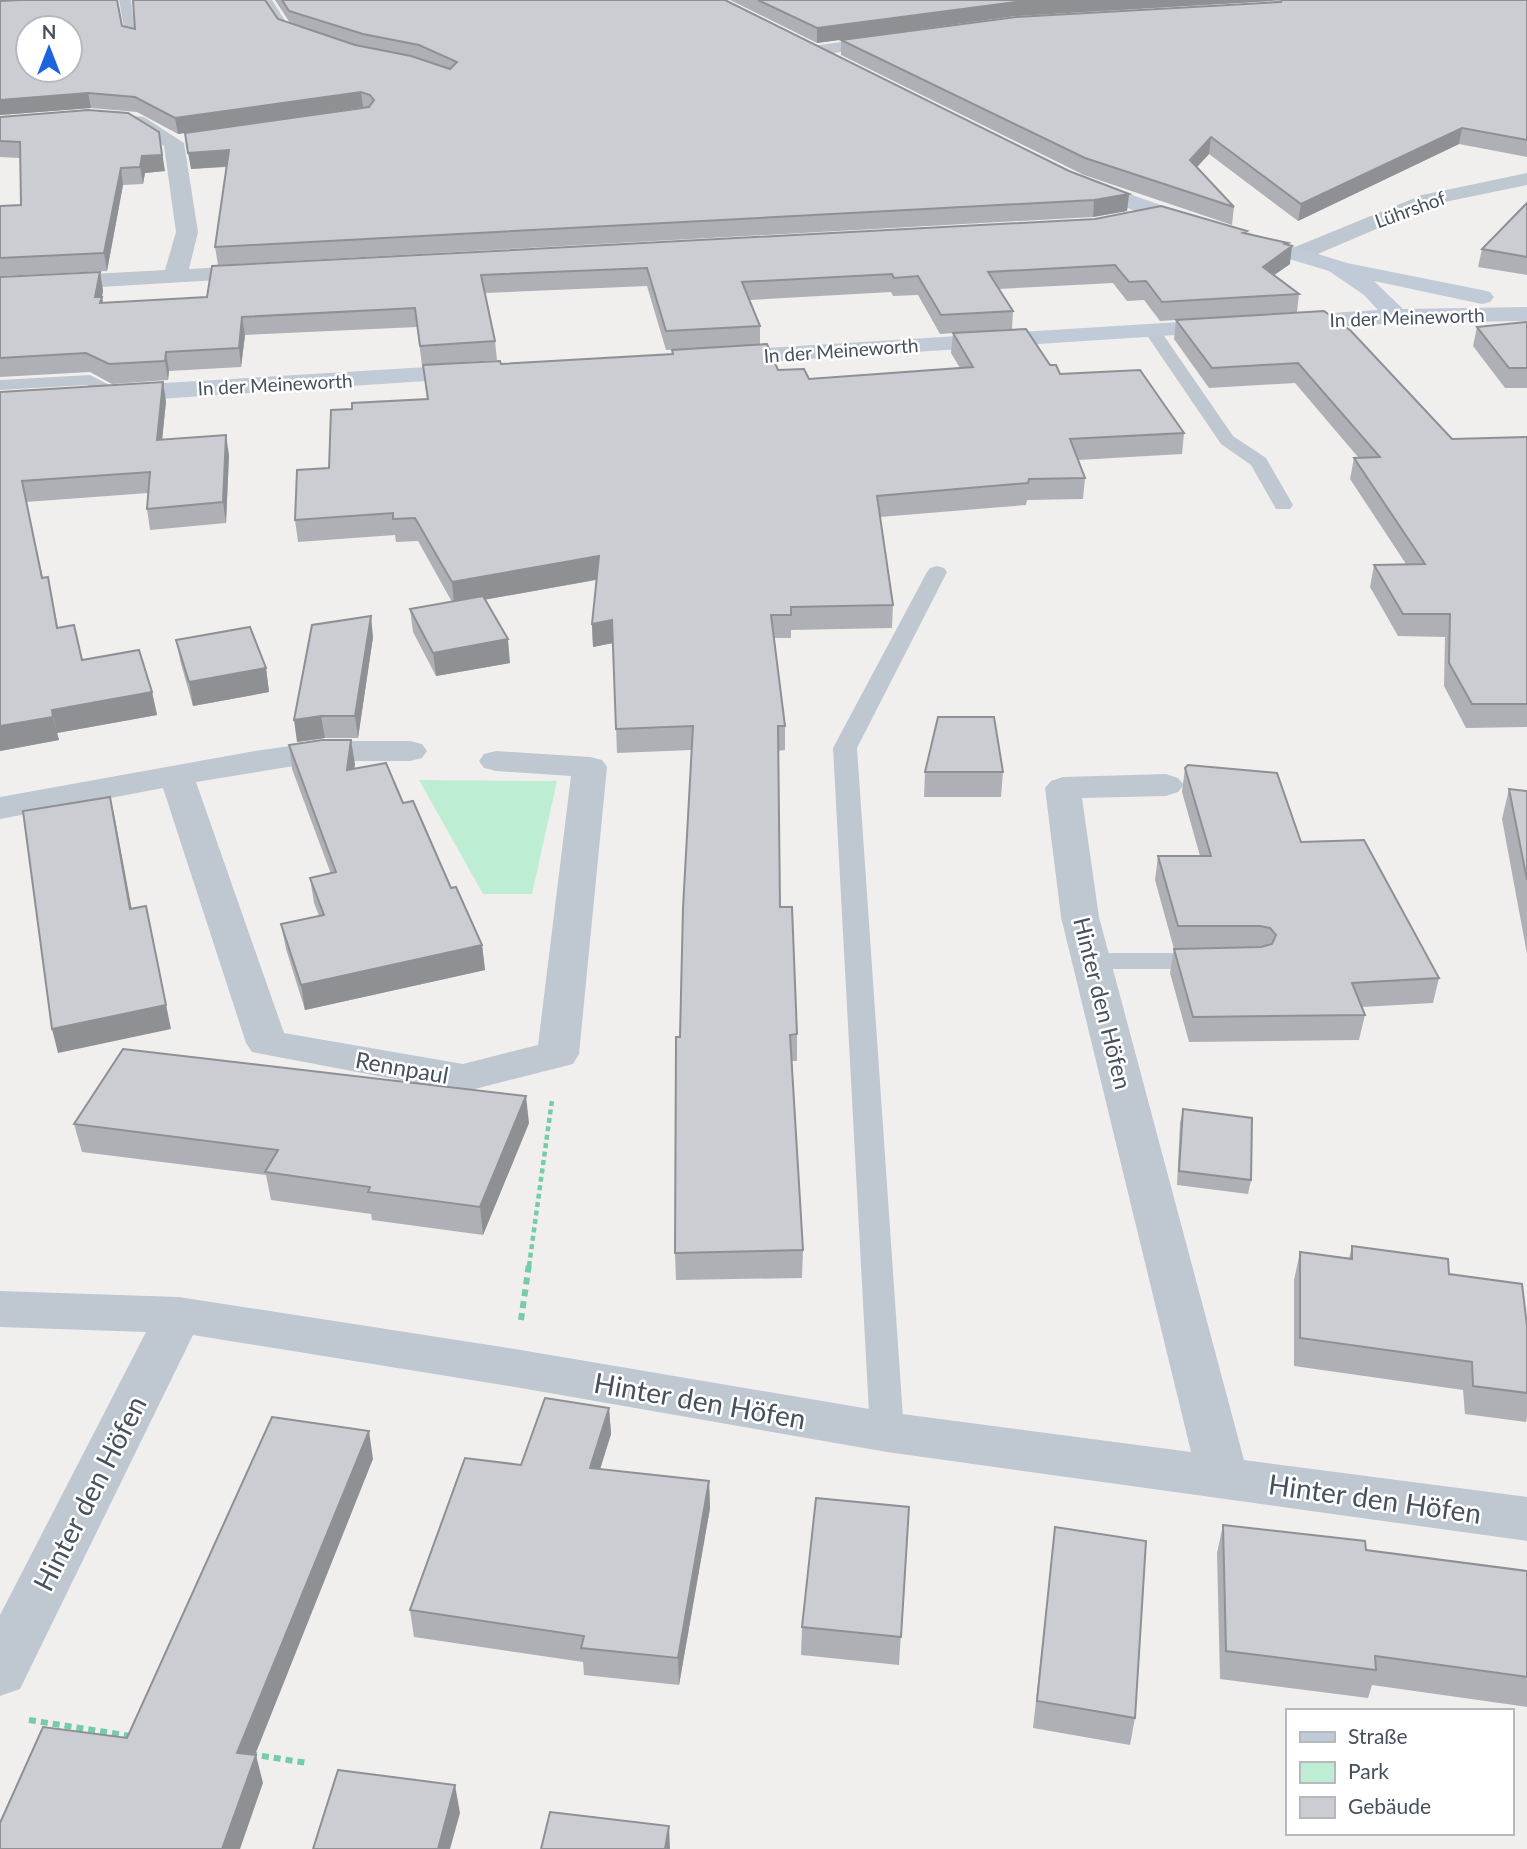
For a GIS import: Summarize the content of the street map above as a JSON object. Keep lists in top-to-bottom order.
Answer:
{
  "streets": {
    "main road": ["In der Meineworth"],
    "street": ["Lührshof", "Hinter den Höfen", "Rennpaul"]
  },
  "legend": ["Straße", "Park", "Gebäude"],
  "north": "top"
}
